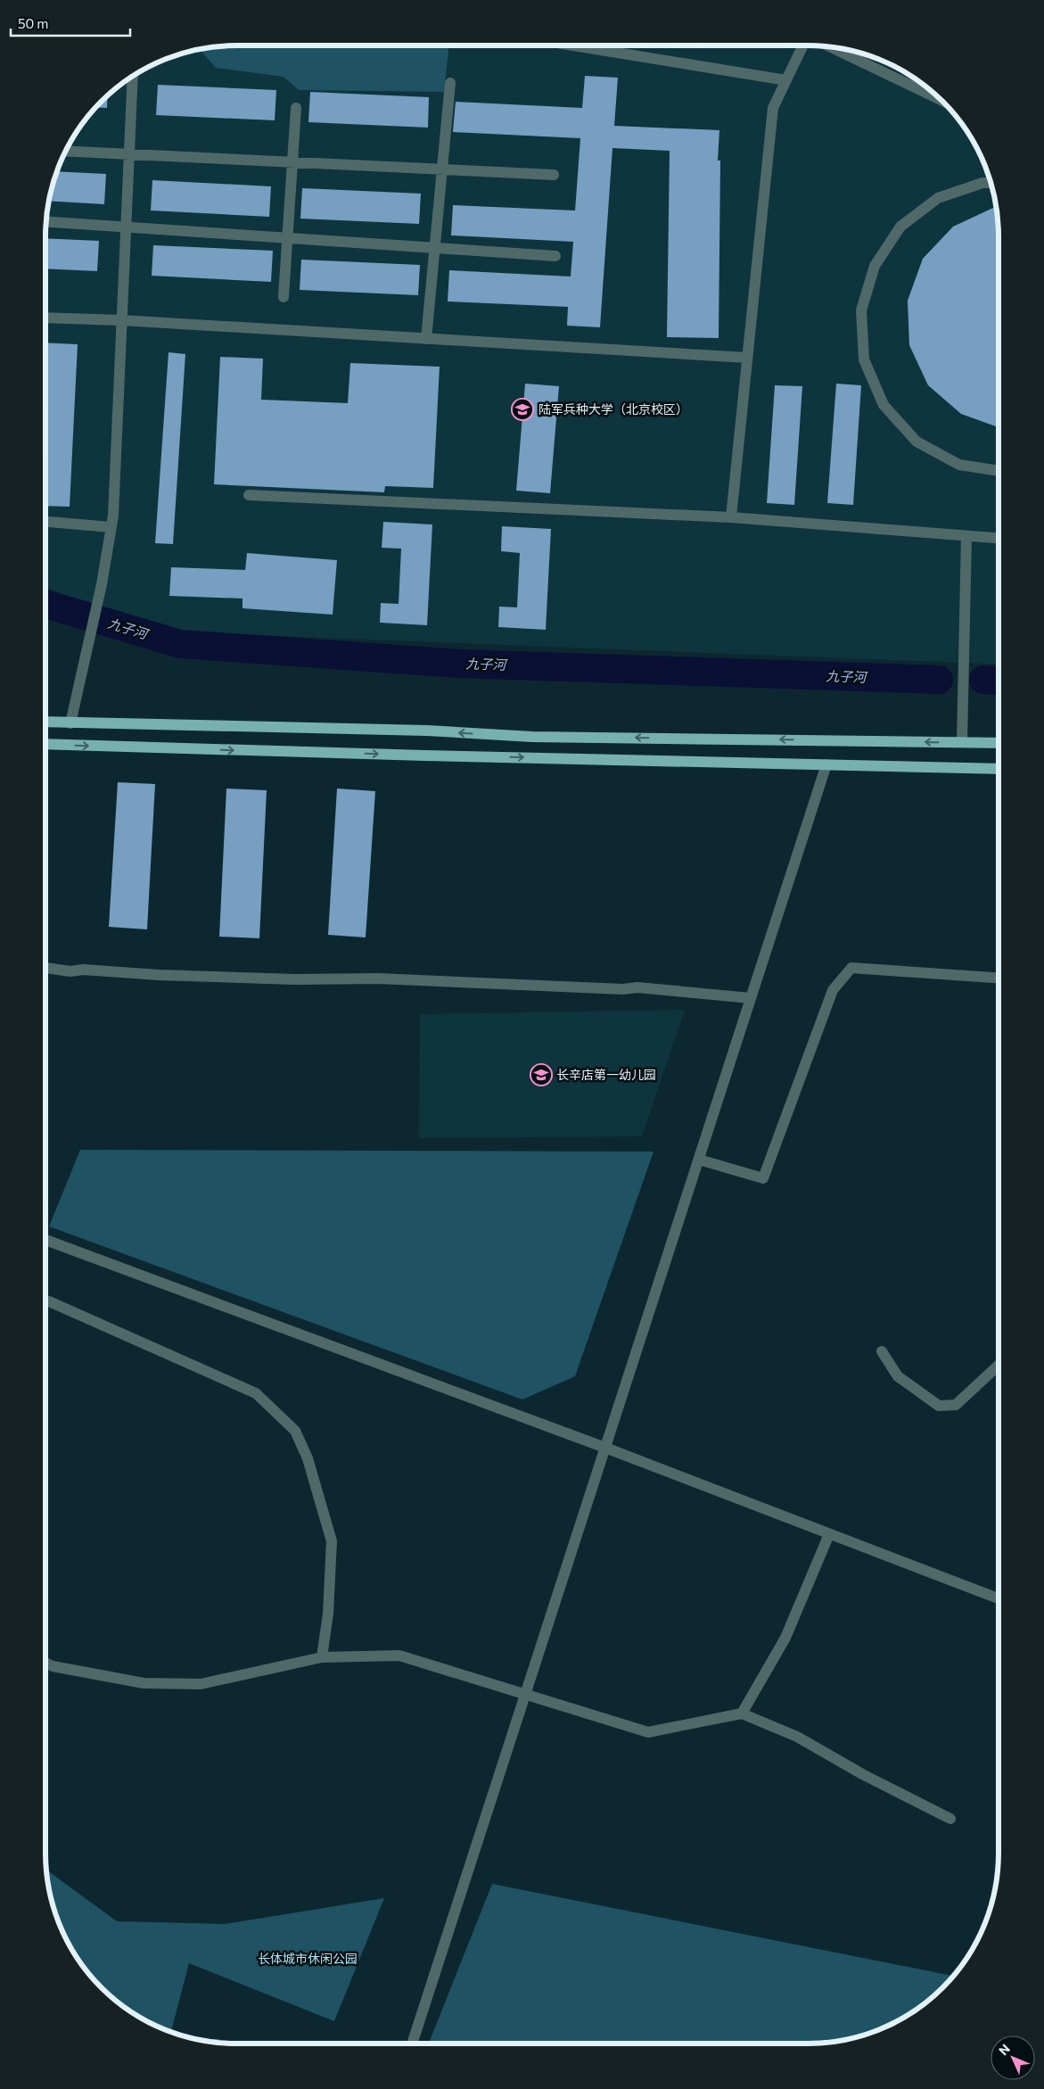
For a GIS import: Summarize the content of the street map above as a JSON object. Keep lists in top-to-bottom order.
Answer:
{
  "water": ["九子河"],
  "parks": ["长体城市休闲公园"],
  "places": {
    "school or university": ["陆军兵种大学（北京校区）", "长辛店第一幼儿园"]
  },
  "scale_bar": "50 m",
  "north": "top left"
}
